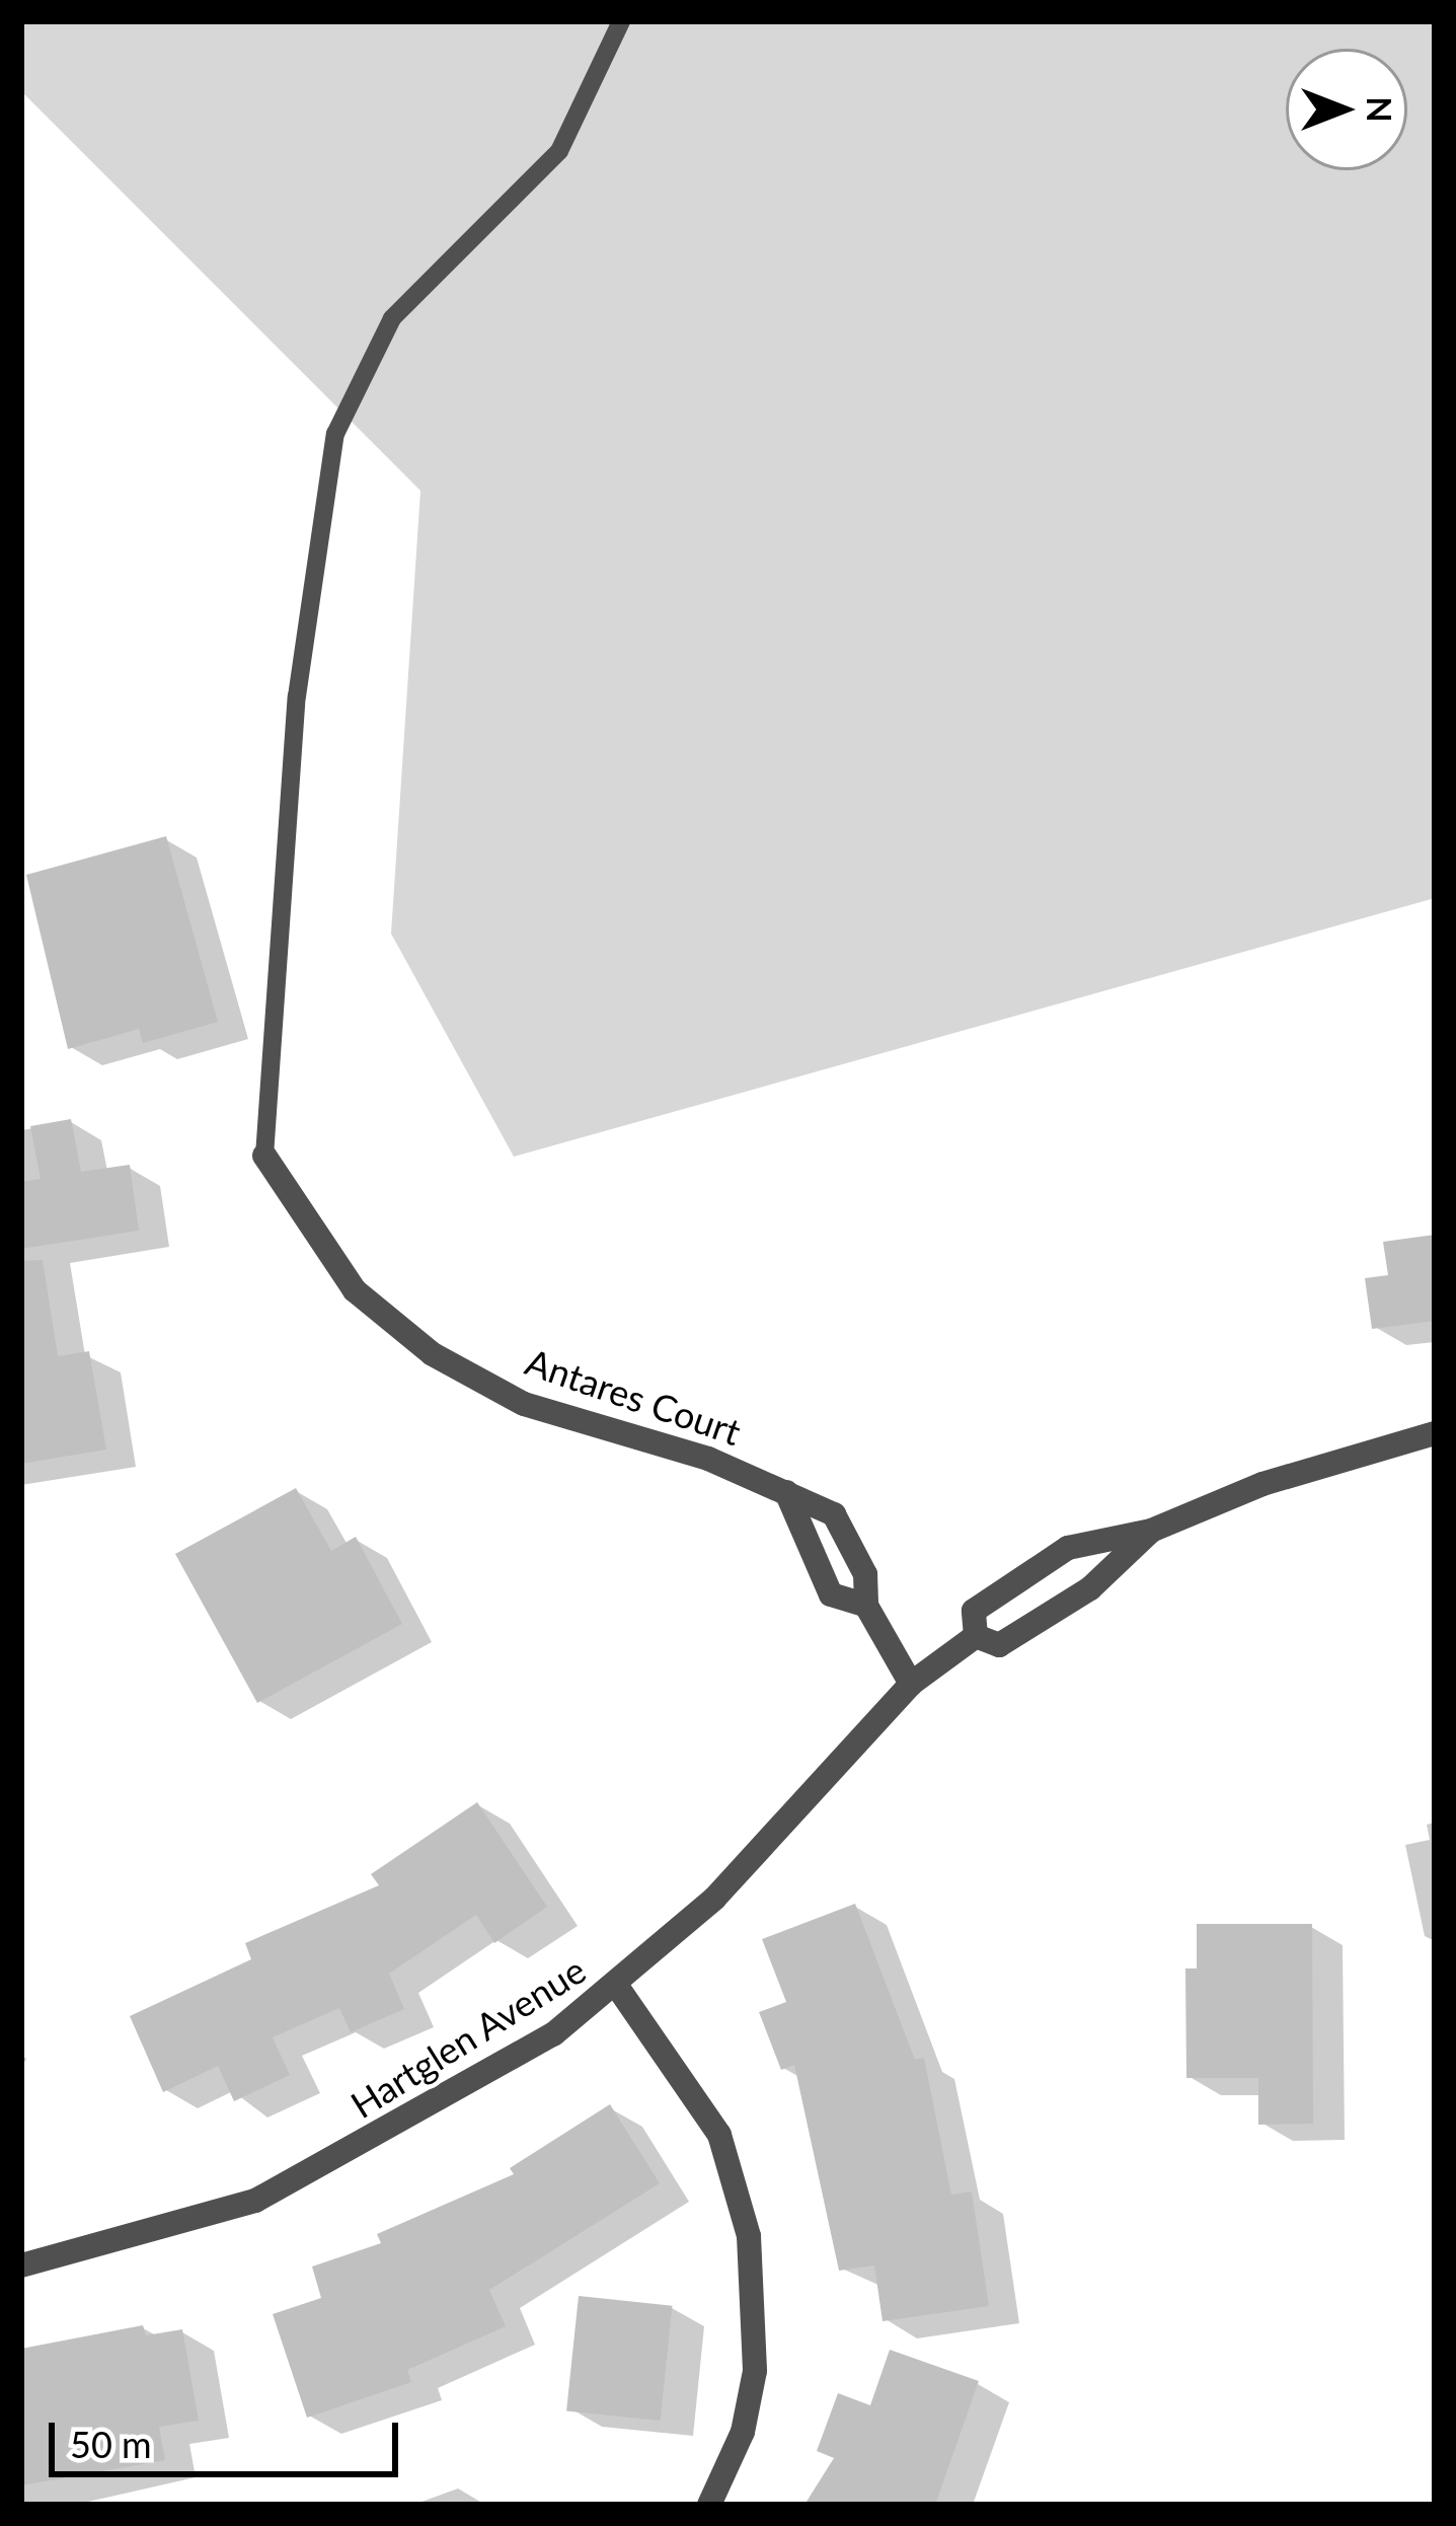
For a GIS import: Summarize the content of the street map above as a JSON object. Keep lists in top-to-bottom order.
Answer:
{
  "streets": {
    "street": ["Antares Court", "Hartglen Avenue"]
  },
  "crossings": [
    ["Antares Court", "Hartglen Avenue"]
  ],
  "scale_bar": "50 m",
  "north": "right"
}
